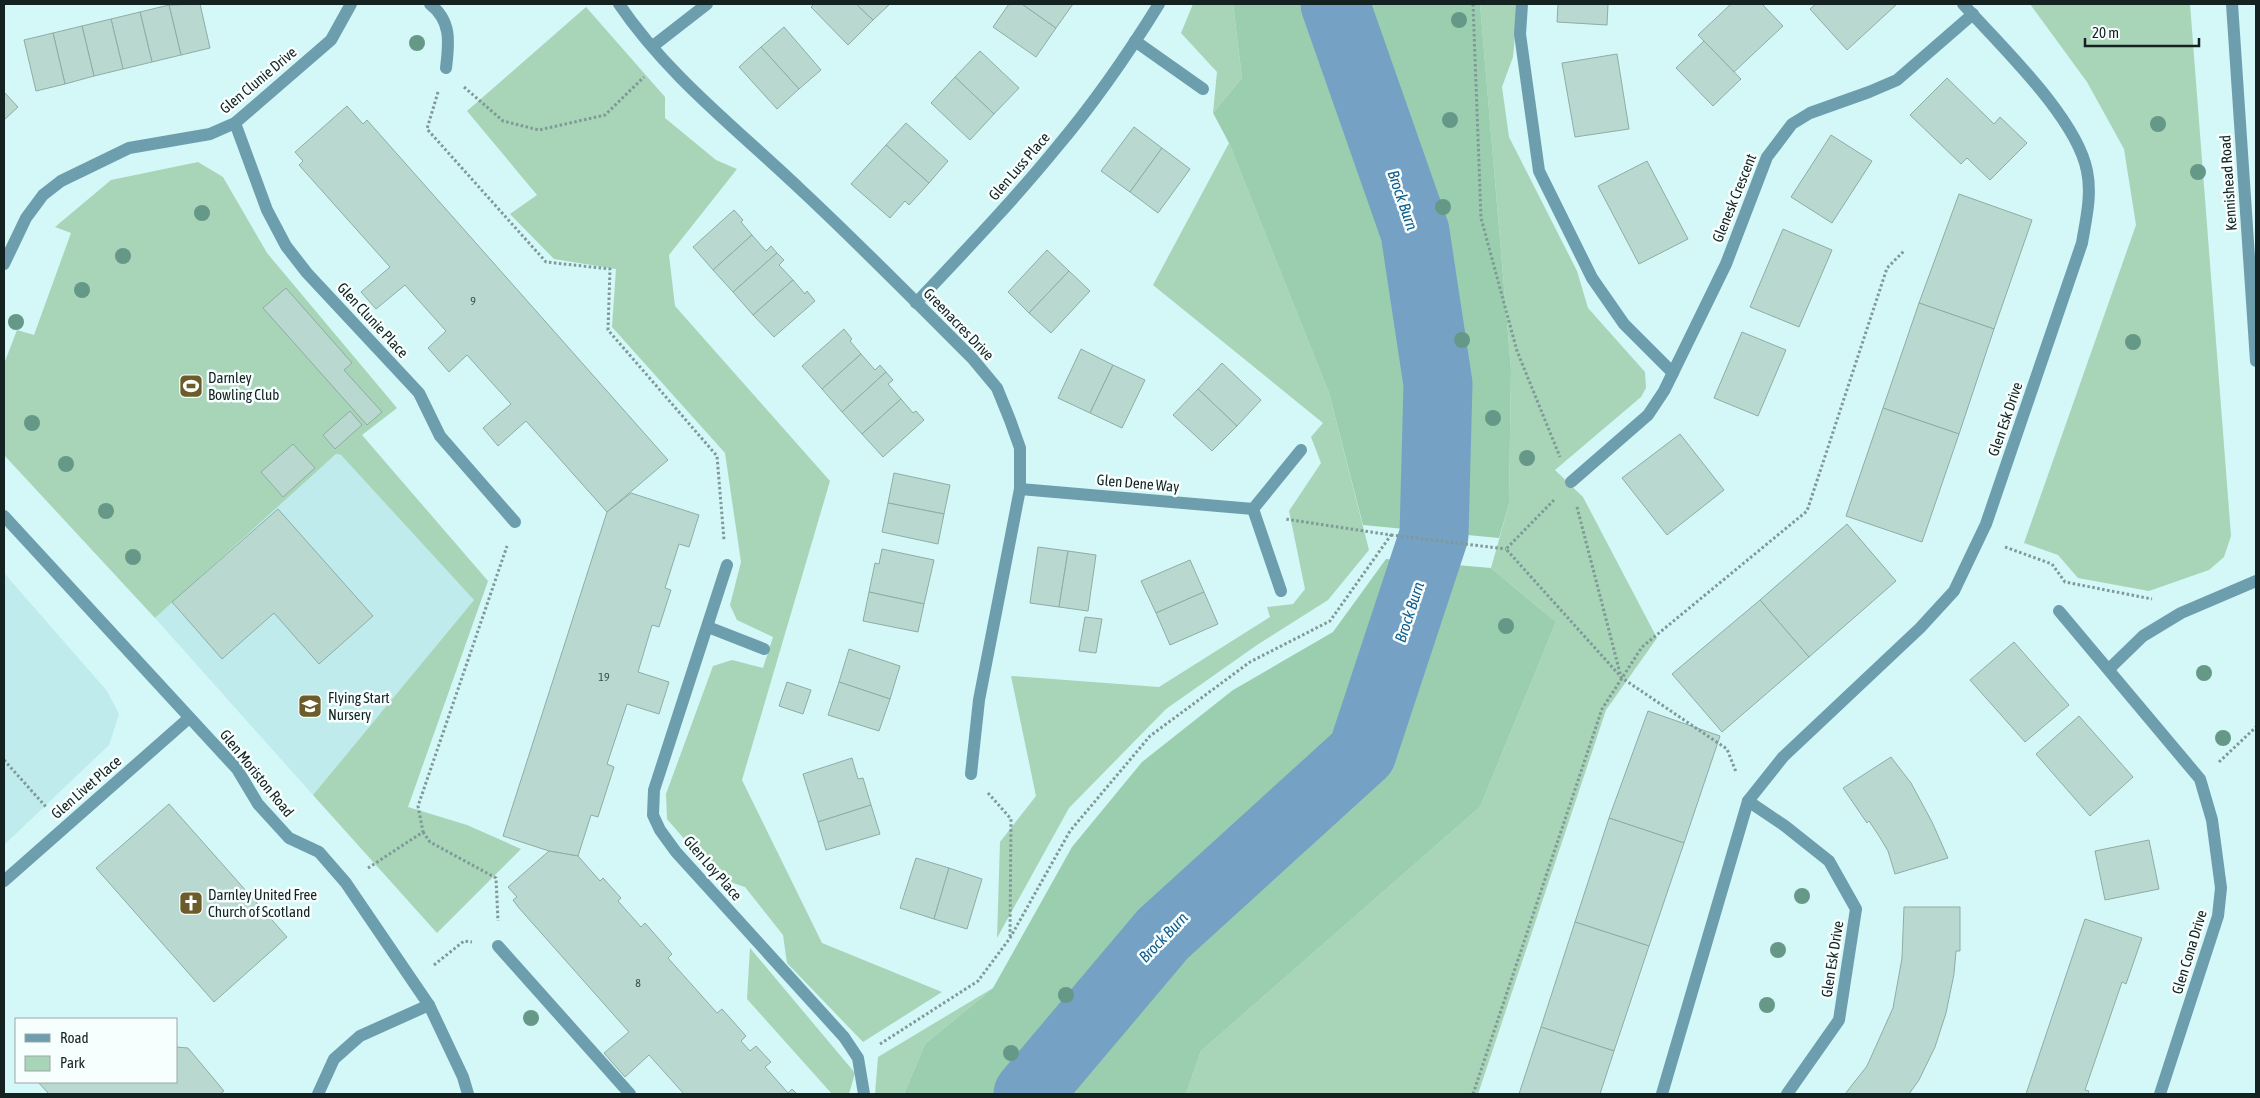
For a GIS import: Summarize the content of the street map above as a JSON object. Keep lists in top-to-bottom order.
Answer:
{
  "streets": {
    "street": [
      "Glen Clunie Drive",
      "Glen Luss Place",
      "Kennishead Road",
      "Glenesk Crescent",
      "Glen Clunie Place",
      "Greenacres Drive",
      "Glen Esk Drive",
      "Glen Dene Way",
      "Glen Moriston Road",
      "Glen Livet Place",
      "Glen Loy Place",
      "Glen Cona Drive"
    ]
  },
  "crossings": [
    ["Glen Clunie Drive", "Glen Clunie Place"],
    ["Glen Luss Place", "Greenacres Drive"],
    ["Glenesk Crescent", "Glen Esk Drive"],
    ["Greenacres Drive", "Glen Dene Way"],
    ["Glen Moriston Road", "Glen Livet Place"]
  ],
  "water": ["Brock Burn"],
  "places": {
    "sports": ["Darnley Bowling Club"],
    "school or university": ["Flying Start Nursery"],
    "church": ["Darnley United Free Church of Scotland"]
  },
  "house_numbers": ["9", "19", "8"],
  "legend": ["Road", "Park"],
  "scale_bar": "20 m"
}
